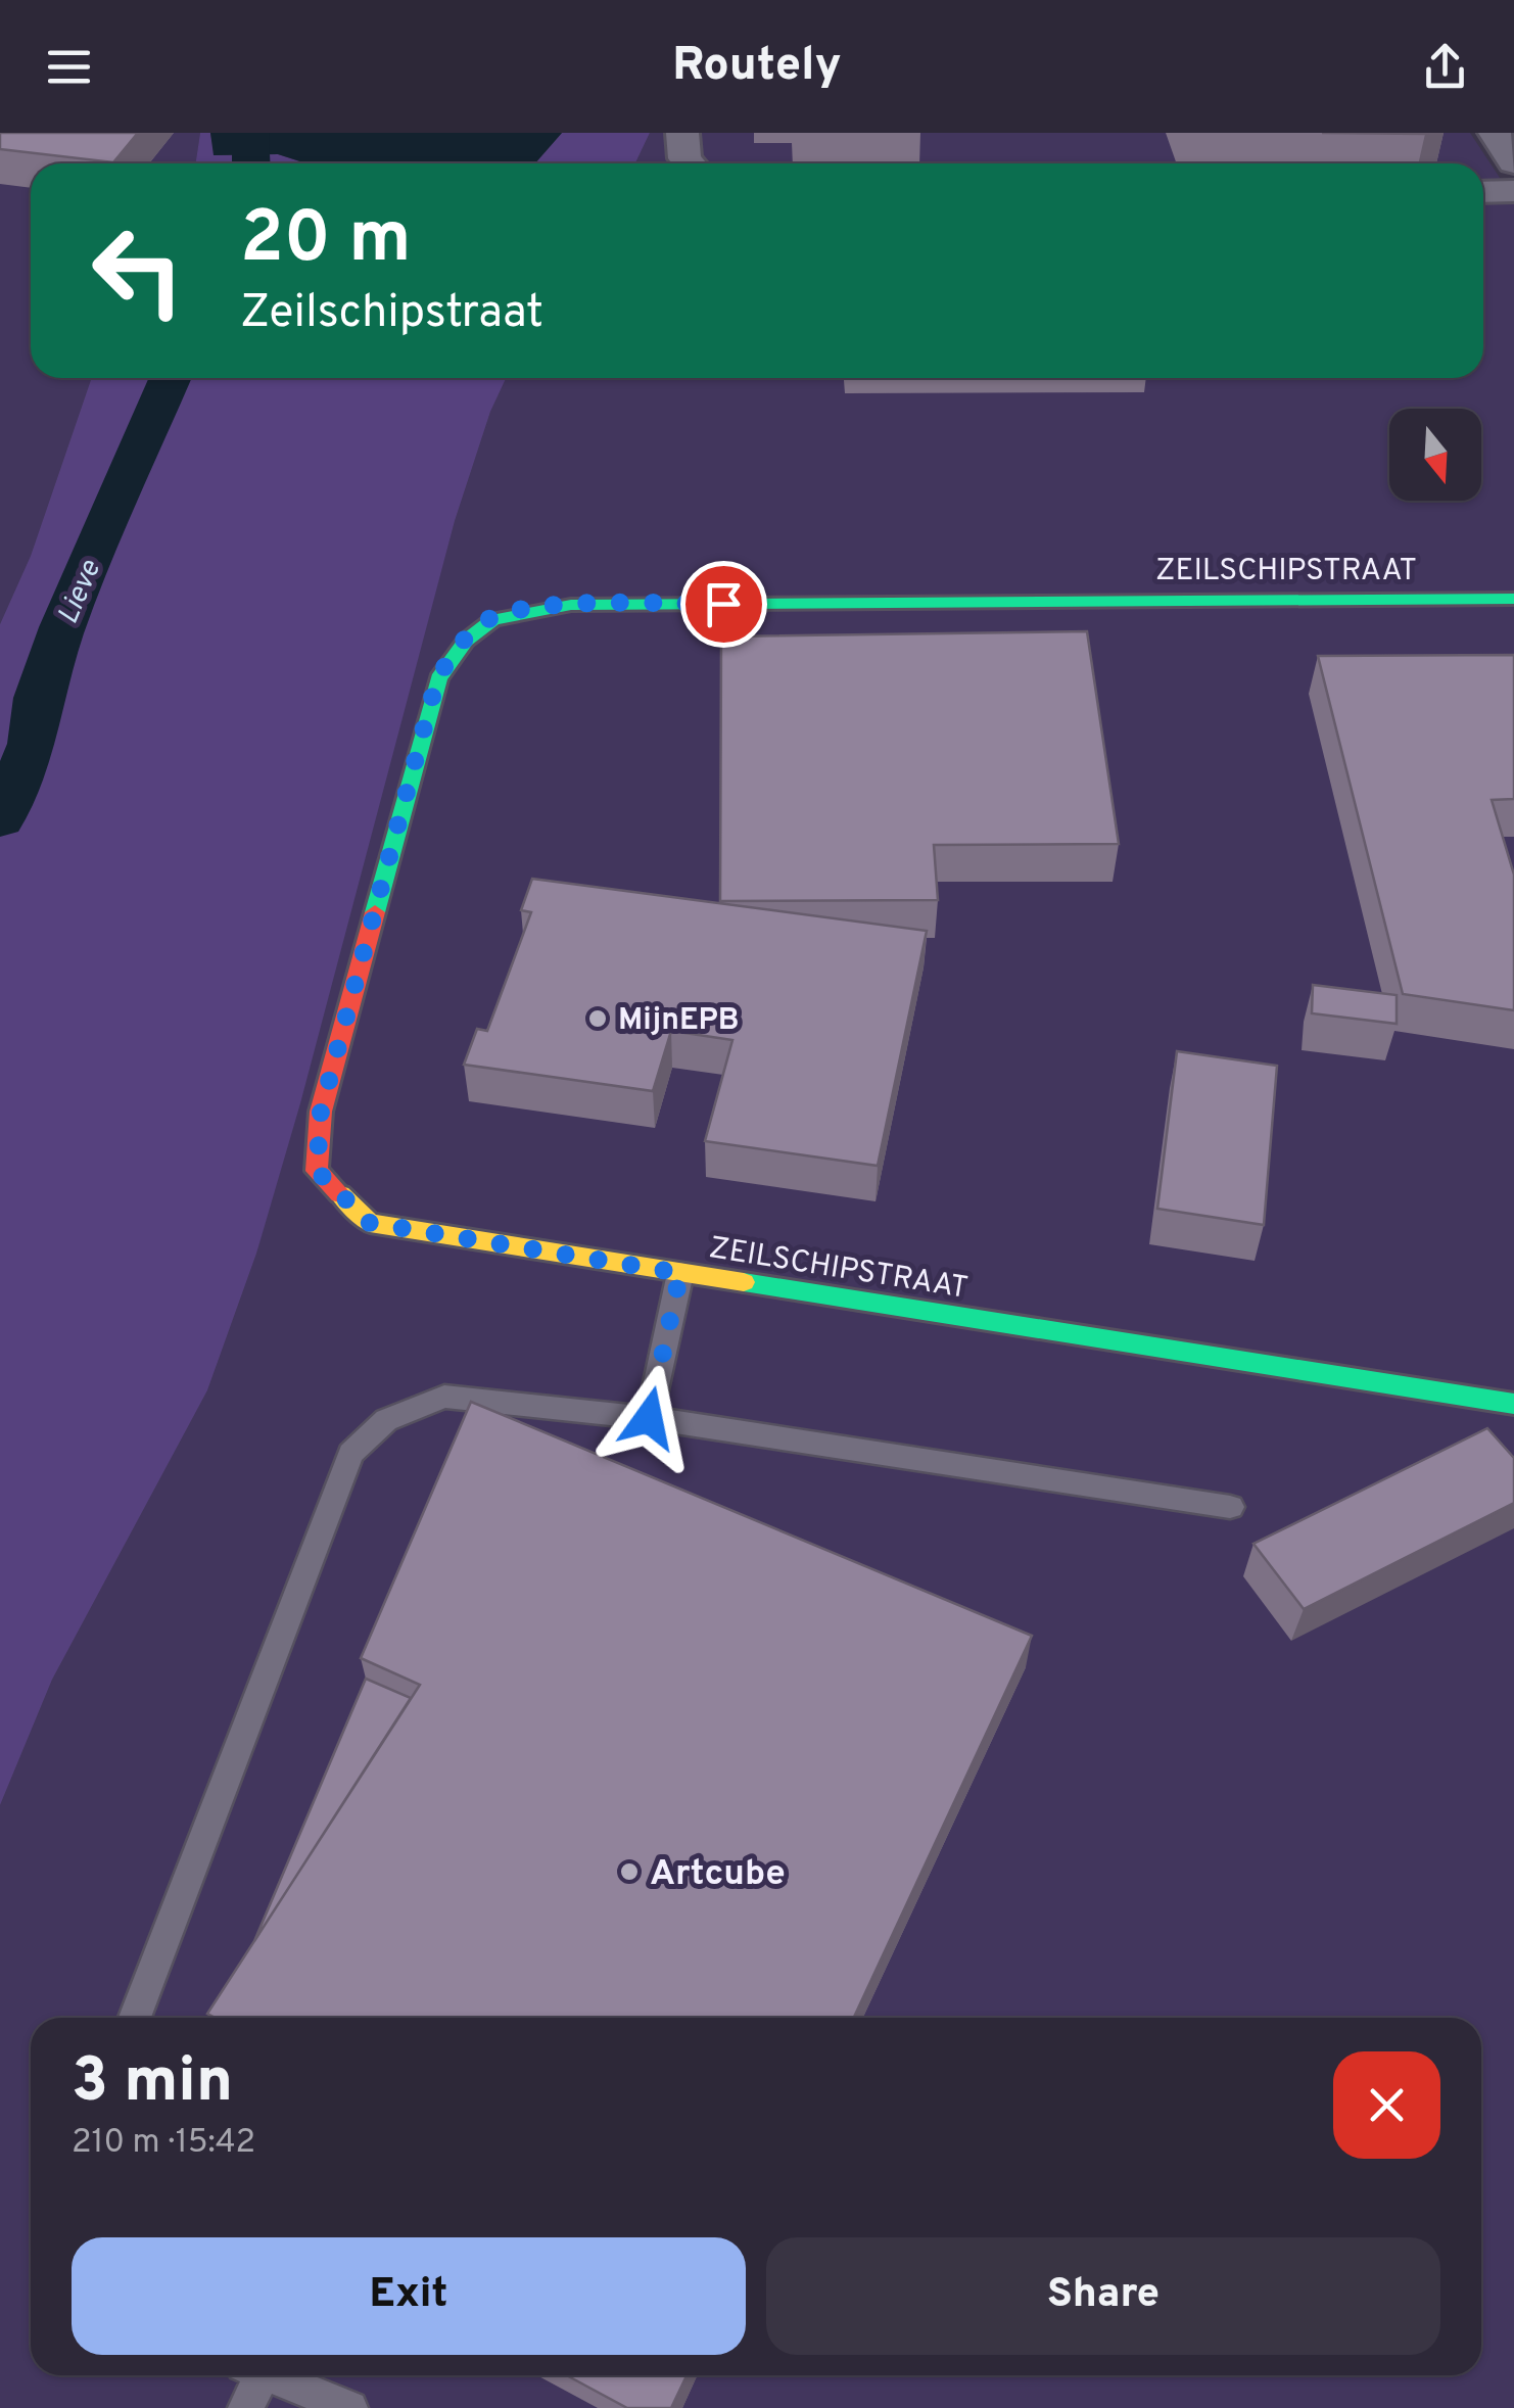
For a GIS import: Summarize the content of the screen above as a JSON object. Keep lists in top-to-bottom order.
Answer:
{
  "streets": {
    "street": ["ZEILSCHIPSTRAAT"]
  },
  "water": ["Lieve"],
  "places": ["MijnEPB", "Artcube"],
  "north": "bottom",
  "page": {
    "header": "Routely",
    "turn": ["20 m", "Zeilschipstraat"],
    "heading": ["3 min", "210 m · 15:42"],
    "buttons": ["Exit", "Share"]
  }
}
